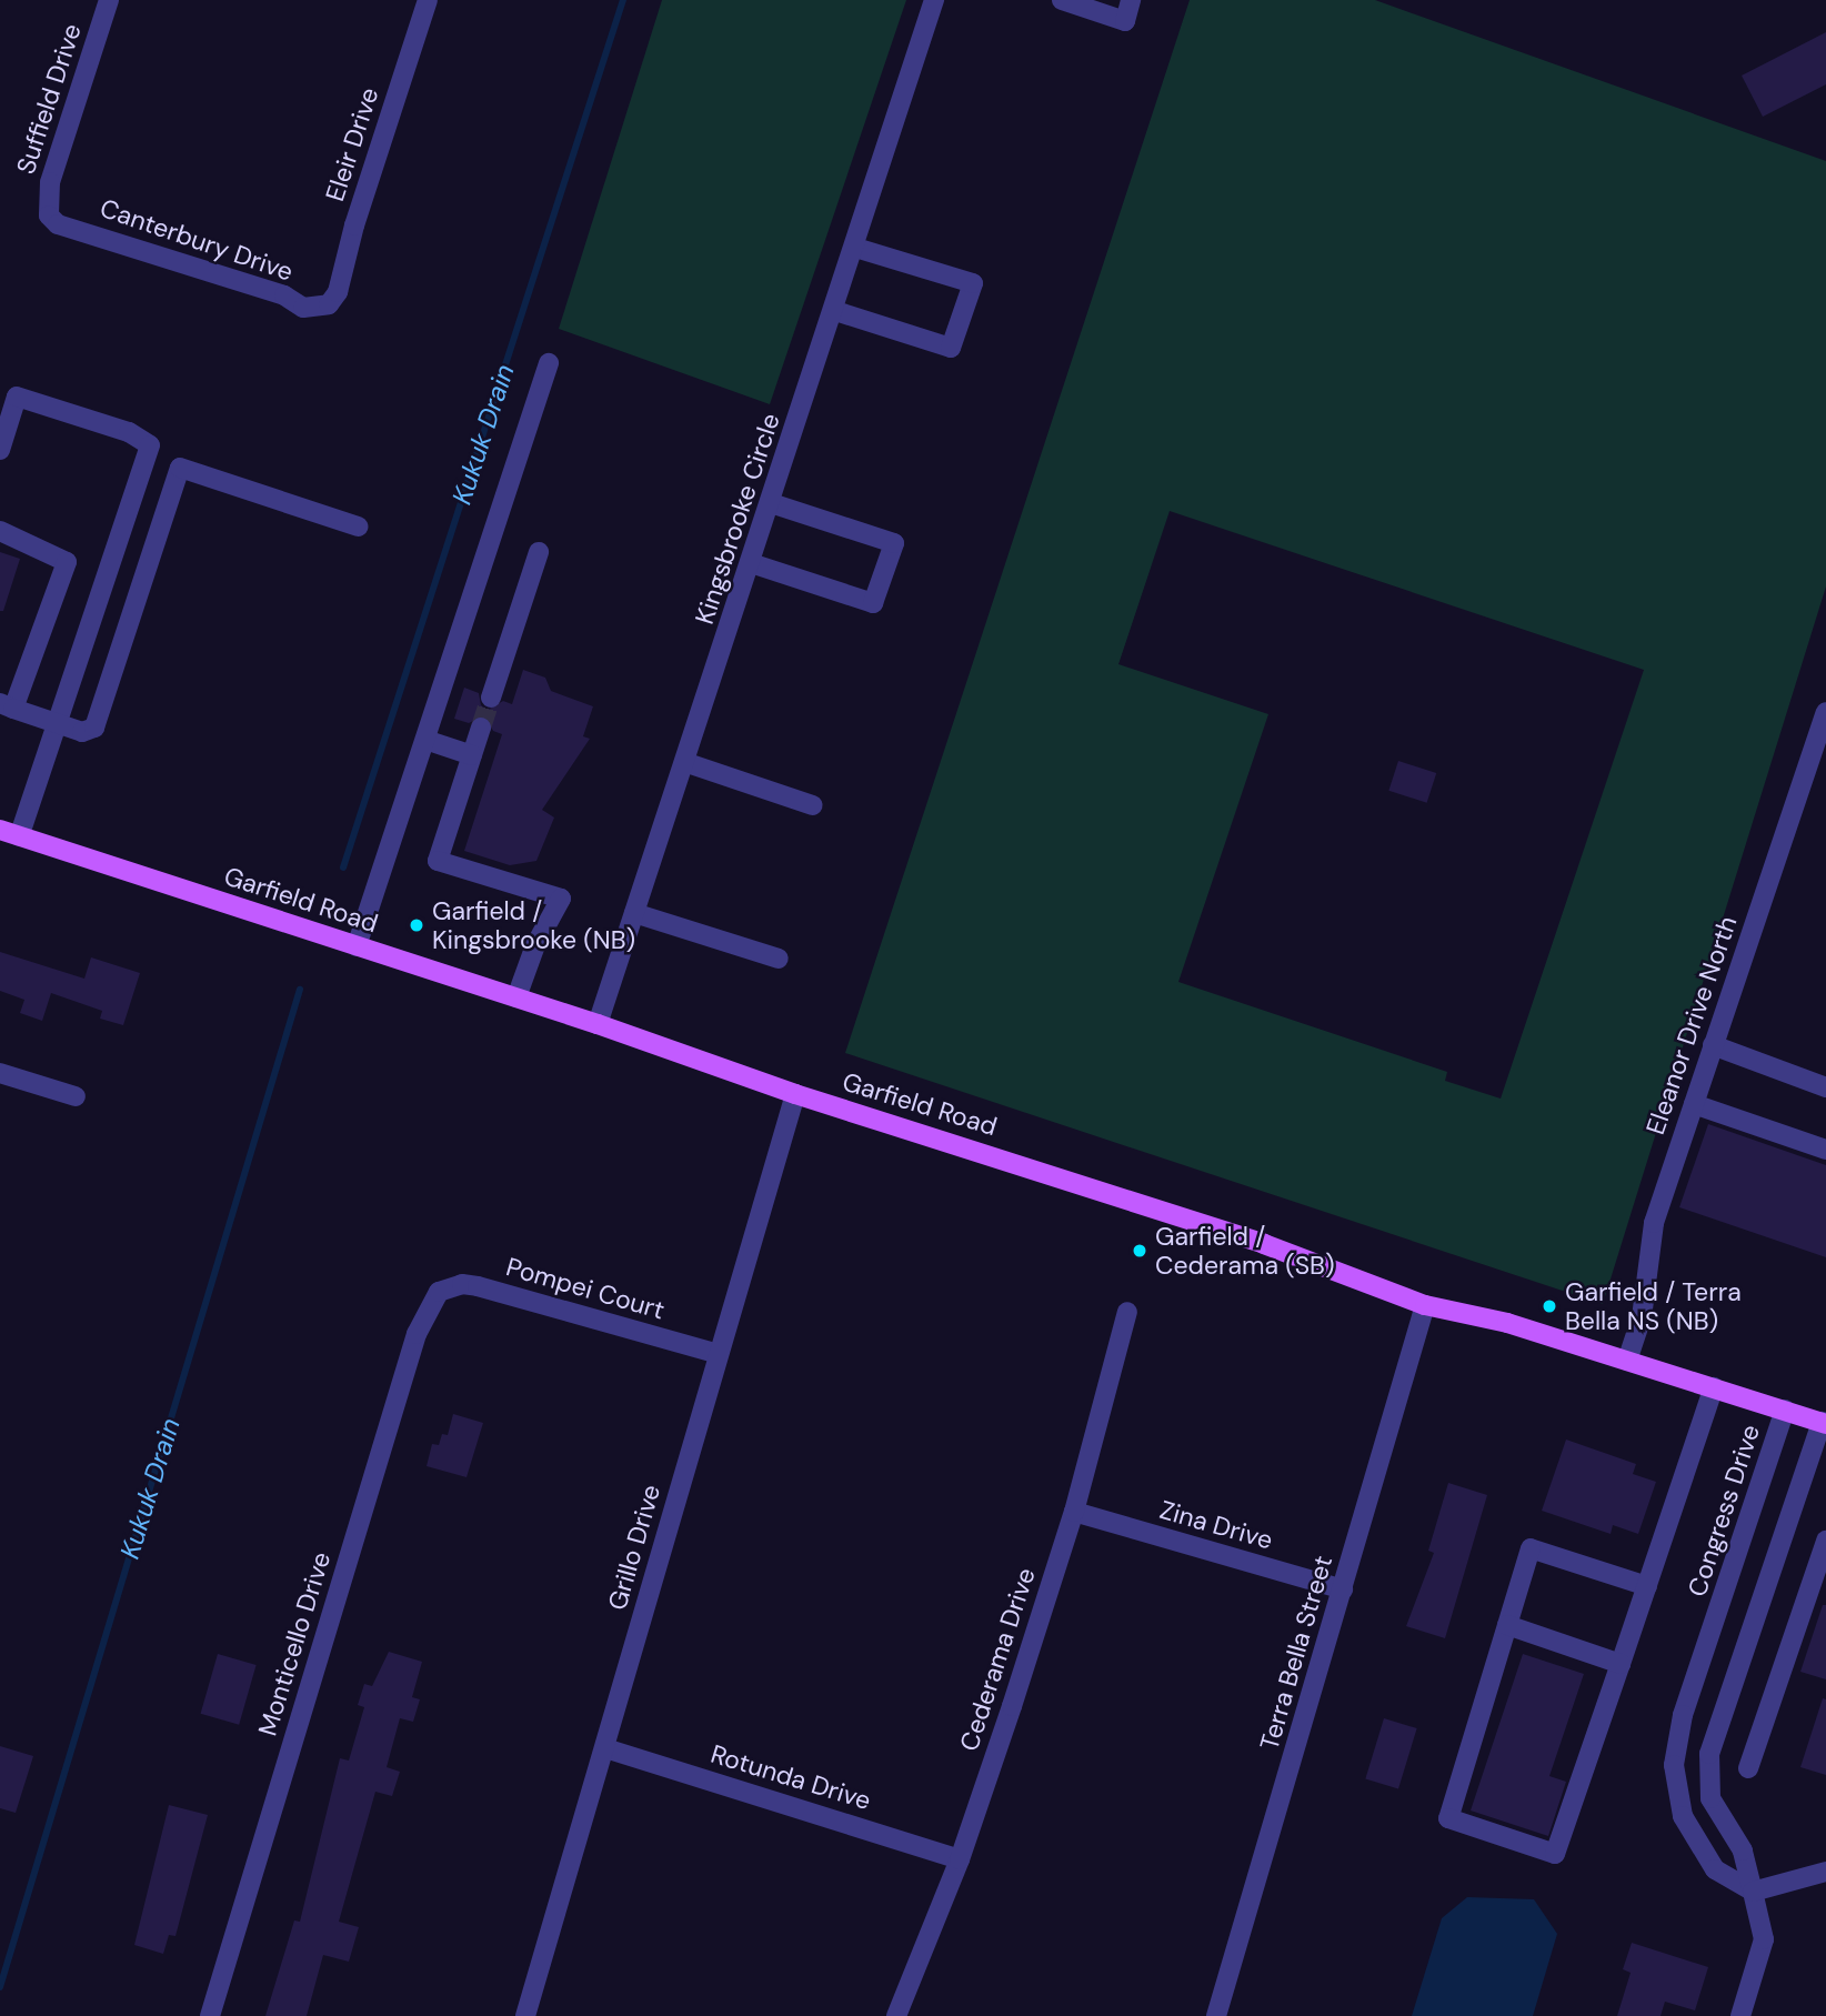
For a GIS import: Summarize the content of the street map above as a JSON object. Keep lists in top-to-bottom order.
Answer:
{
  "streets": {
    "main road": ["Garfield Road"],
    "street": [
      "Suffield Drive",
      "Eleir Drive",
      "Canterbury Drive",
      "Kingsbrooke Circle",
      "Eleanor Drive North",
      "Pompei Court",
      "Congress Drive",
      "Zina Drive",
      "Grillo Drive",
      "Monticello Drive",
      "Terra Bella Street",
      "Cederama Drive",
      "Rotunda Drive"
    ]
  },
  "crossings": [
    ["Suffield Drive", "Canterbury Drive"],
    ["Eleir Drive", "Canterbury Drive"],
    ["Kingsbrooke Circle", "Garfield Road"],
    ["Garfield Road", "Eleanor Drive North"],
    ["Garfield Road", "Congress Drive"],
    ["Garfield Road", "Grillo Drive"],
    ["Garfield Road", "Terra Bella Street"],
    ["Pompei Court", "Grillo Drive"],
    ["Pompei Court", "Monticello Drive"],
    ["Zina Drive", "Terra Bella Street"],
    ["Zina Drive", "Cederama Drive"],
    ["Grillo Drive", "Rotunda Drive"],
    ["Cederama Drive", "Rotunda Drive"]
  ],
  "water": ["Kukuk Drain"],
  "places": ["Garfield / Kingsbrooke (NB)", "Garfield / Cederama (SB)", "Garfield / Terra Bella NS (NB)"]
}
